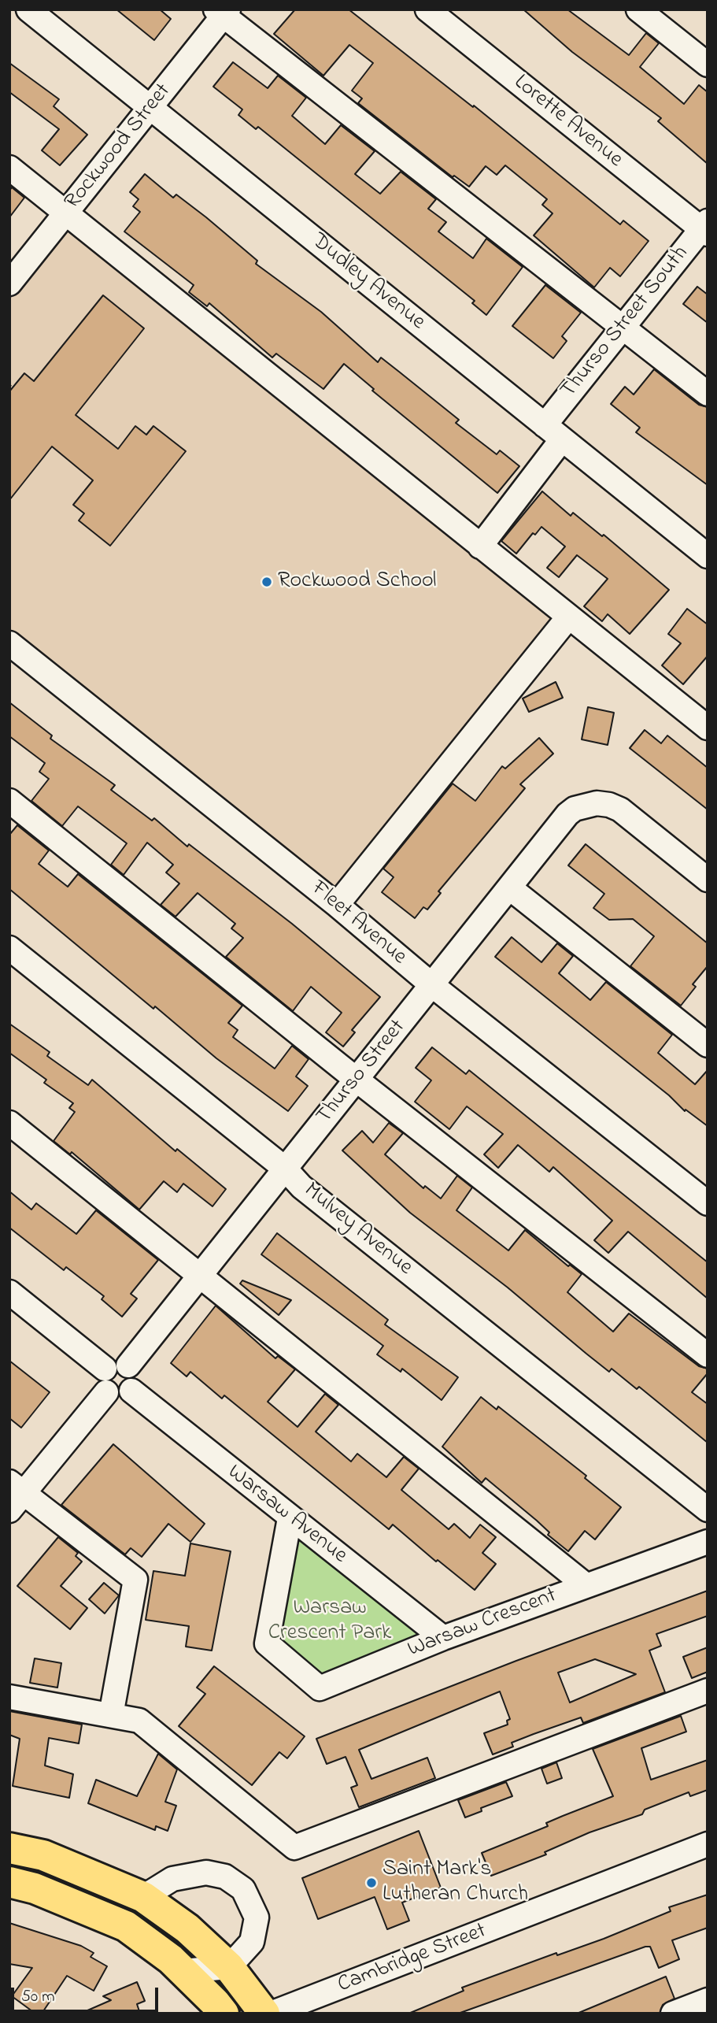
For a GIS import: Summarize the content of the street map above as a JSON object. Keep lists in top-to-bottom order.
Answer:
{
  "streets": {
    "street": [
      "Lorette Avenue",
      "Rockwood Street",
      "Dudley Avenue",
      "Thurso Street South",
      "Fleet Avenue",
      "Thurso Street",
      "Mulvey Avenue",
      "Warsaw Avenue",
      "Warsaw Crescent",
      "Cambridge Street"
    ]
  },
  "crossings": [
    ["Lorette Avenue", "Thurso Street South"],
    ["Rockwood Street", "Dudley Avenue"],
    ["Dudley Avenue", "Thurso Street South"],
    ["Fleet Avenue", "Thurso Street"],
    ["Thurso Street", "Mulvey Avenue"],
    ["Thurso Street", "Warsaw Avenue"],
    ["Warsaw Avenue", "Warsaw Crescent"]
  ],
  "parks": ["Warsaw Crescent Park"],
  "places": ["Rockwood School", "Saint Mark's Lutheran Church"],
  "scale_bar": "50 m"
}
